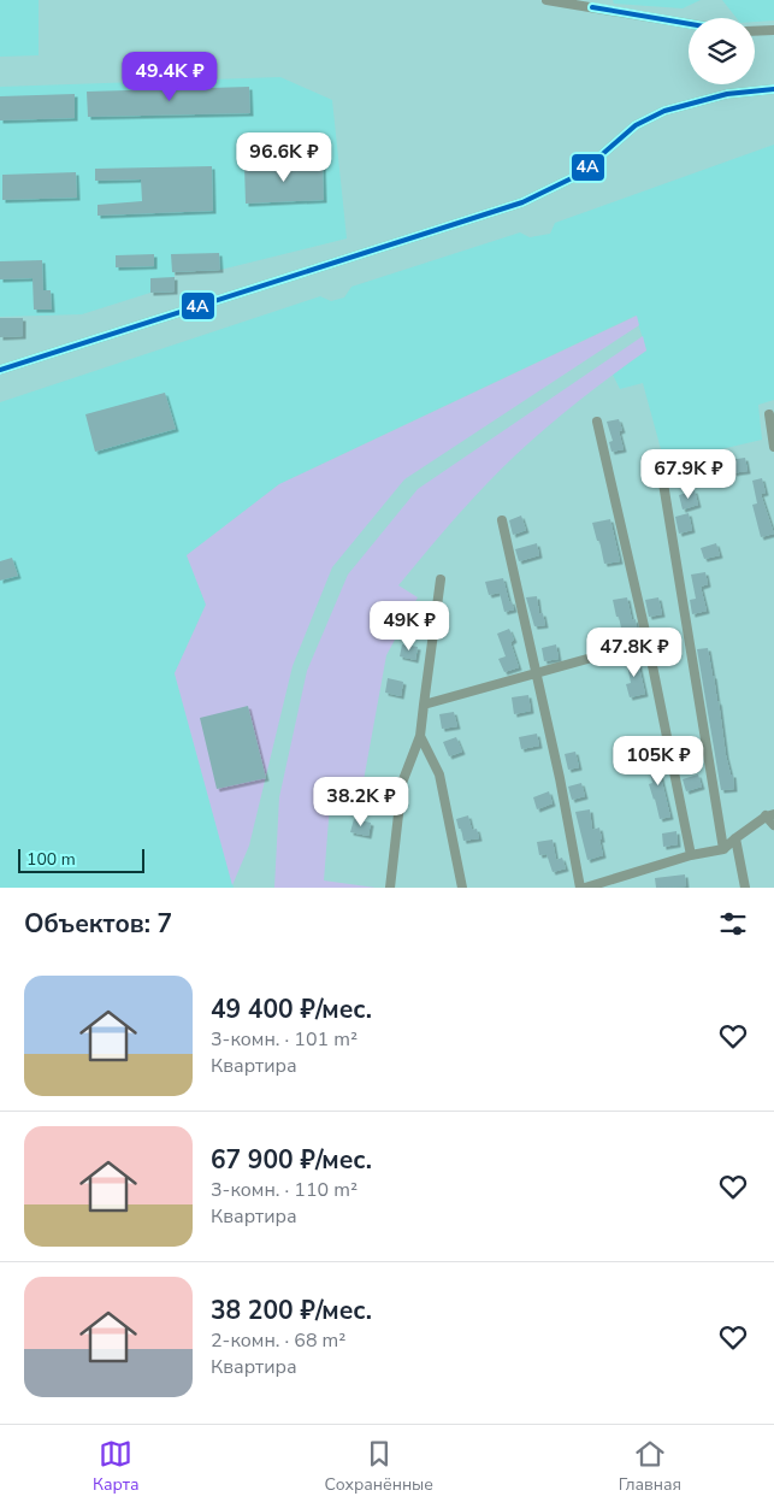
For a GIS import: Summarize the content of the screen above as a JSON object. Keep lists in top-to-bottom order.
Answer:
{
  "lines": ["transit line 4А"],
  "scale_bar": "100 m",
  "page": {
    "price": [
      "49.4K ₽",
      "96.6K ₽",
      "67.9K ₽",
      "49K ₽",
      "47.8K ₽",
      "105K ₽",
      "38.2K ₽"
    ],
    "scale": "100 m",
    "heading": "Объектов: 7",
    "list": [
      {
        "name": "49 400 ₽/мес.",
        "note": "3-комн. · 101 m² · Квартира"
      },
      {
        "name": "67 900 ₽/мес.",
        "note": "3-комн. · 110 m² · Квартира"
      },
      {
        "name": "38 200 ₽/мес.",
        "note": "2-комн. · 68 m² · Квартира"
      }
    ],
    "tabs": ["Карта", "Сохранённые", "Главная"]
  }
}
